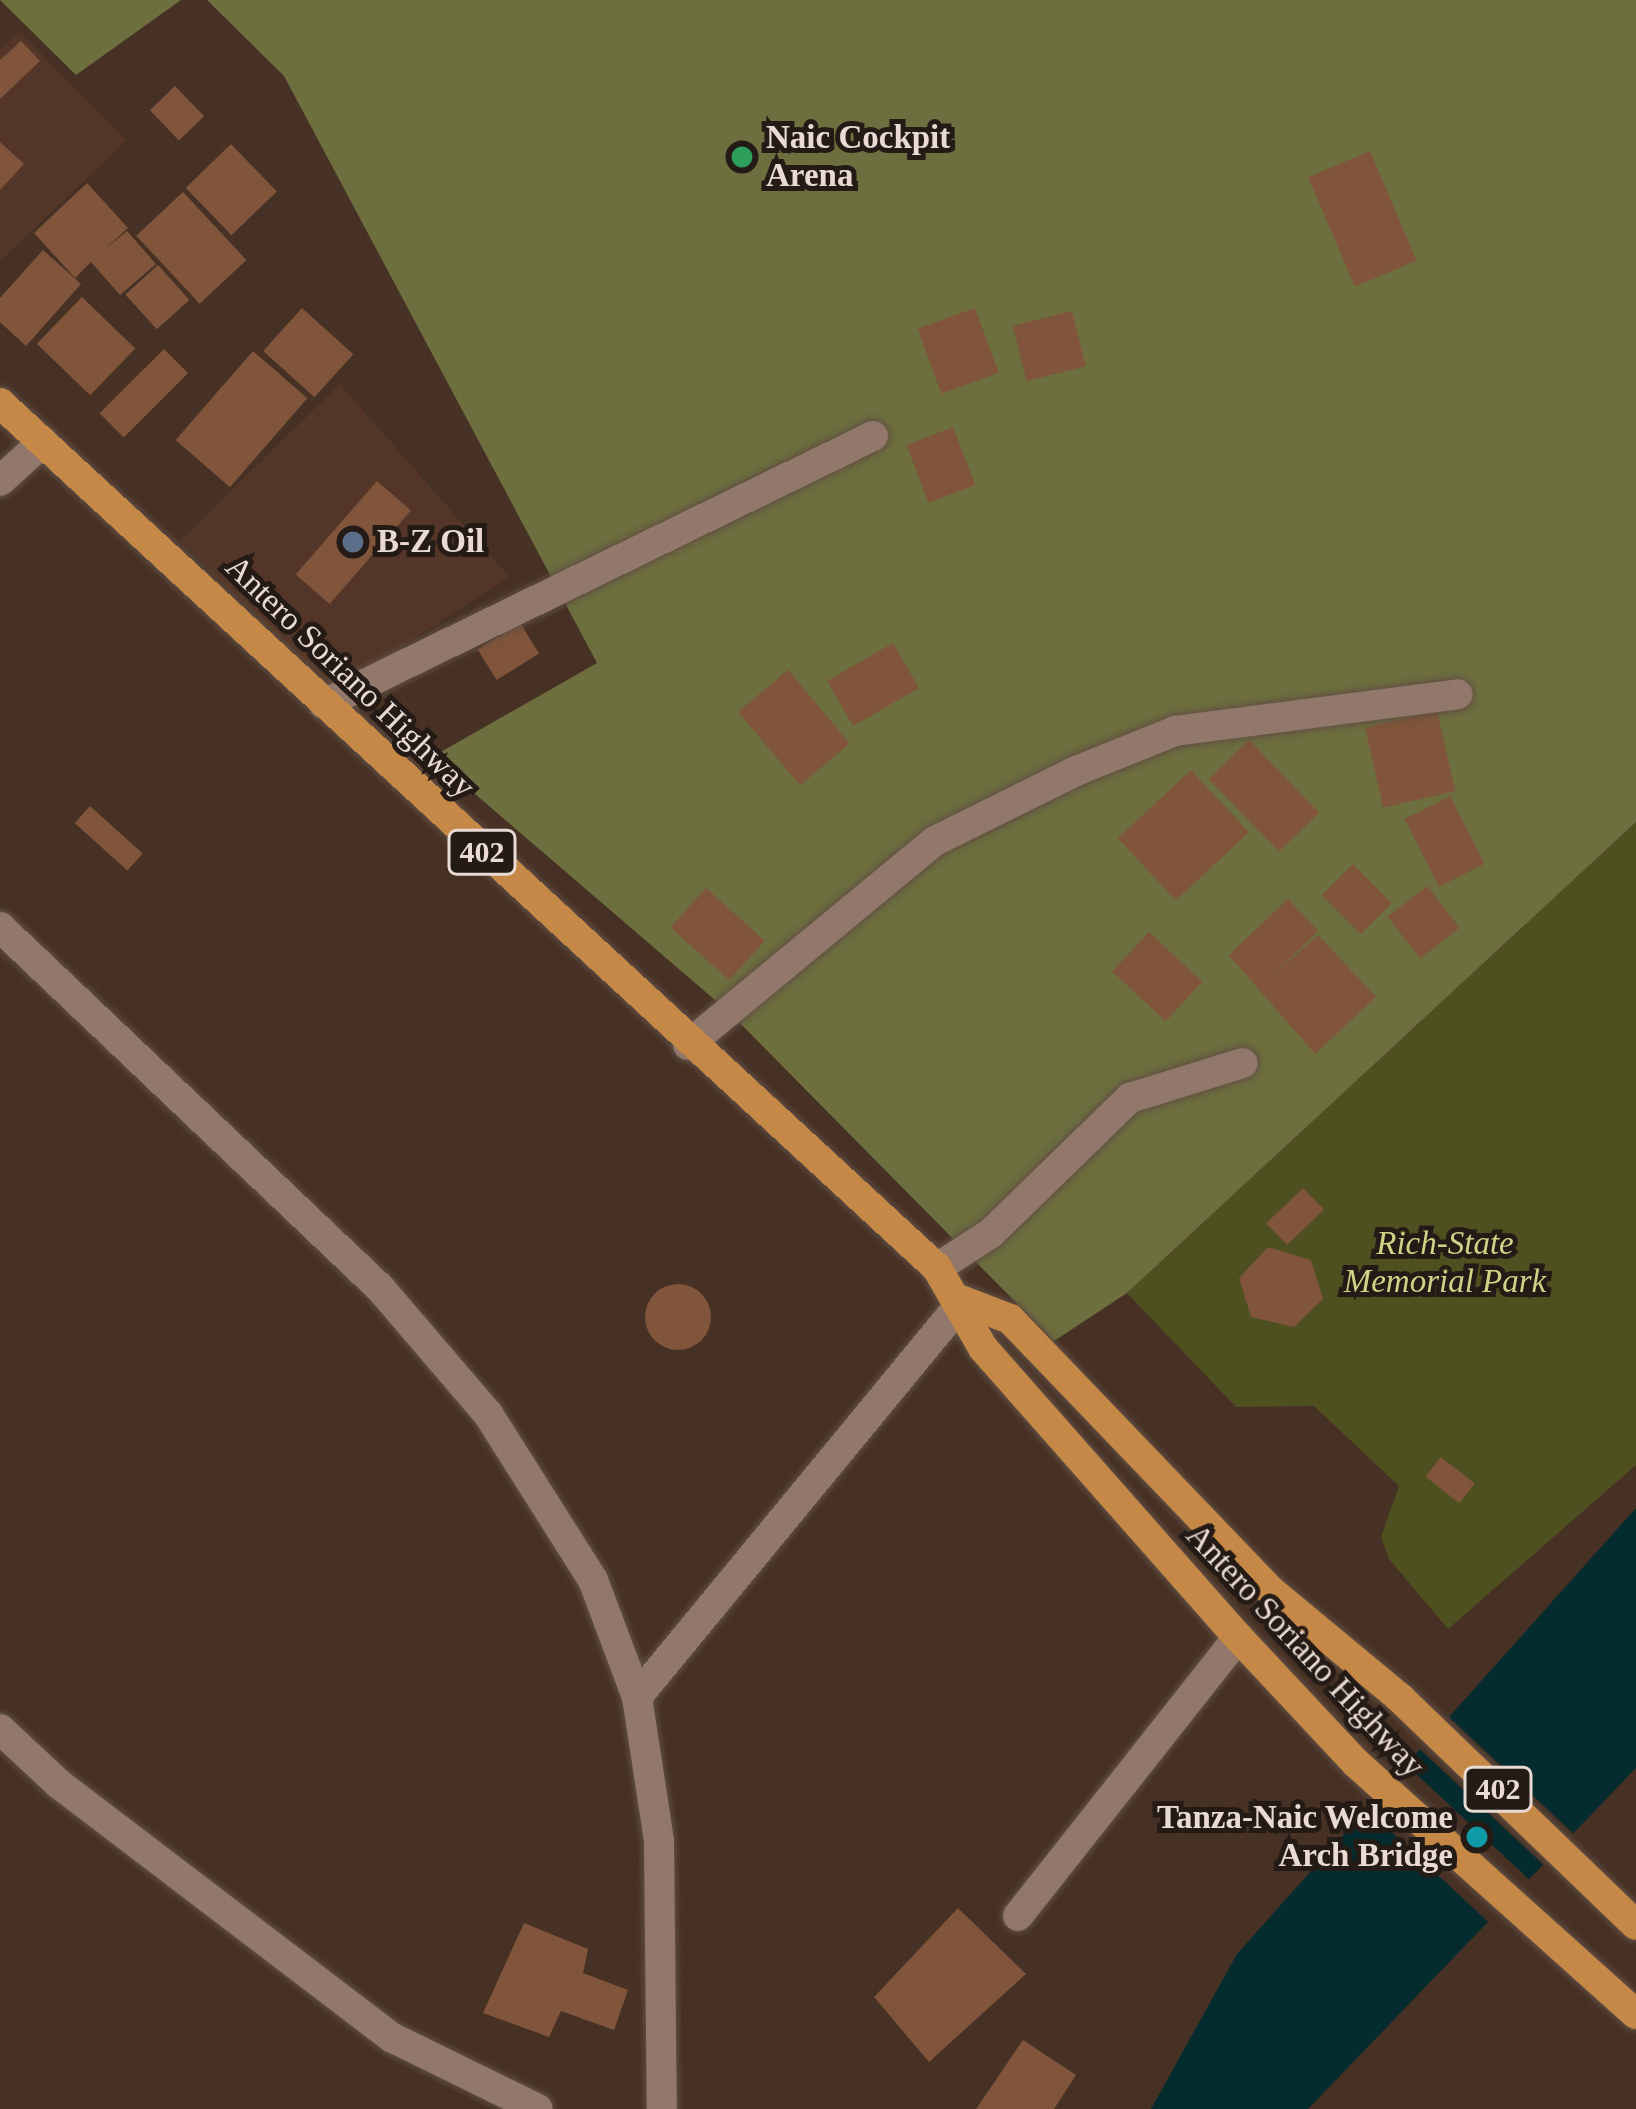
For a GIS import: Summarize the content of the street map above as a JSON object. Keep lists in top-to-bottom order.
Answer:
{
  "streets": {
    "main road": ["Antero Soriano Highway", "402"]
  },
  "parks": ["Rich-State Memorial Park"],
  "places": ["Naic Cockpit Arena", "B-Z Oil", "Tanza-Naic Welcome Arch Bridge"]
}
